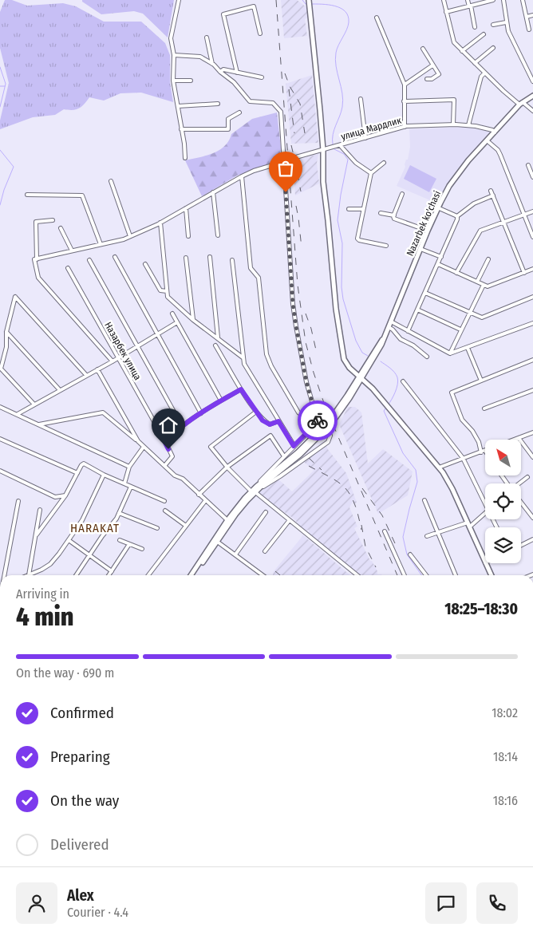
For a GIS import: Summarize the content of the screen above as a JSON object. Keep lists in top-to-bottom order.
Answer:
{
  "streets": {
    "main road": ["Nazarbek ko'chasi"],
    "street": ["улица Мардлик", "Назарбек улица"]
  },
  "crossings": [
    ["улица Мардлик", "Nazarbek ko'chasi"]
  ],
  "districts": ["HARAKAT"],
  "north": "top left",
  "page": {
    "heading": ["4 min", "Arriving in", "18:25–18:30"],
    "panel": ["Alex", "Courier · 4.4"],
    "bar": "On the way · 690 m",
    "list": [
      ["Confirmed", "18:02"],
      ["Preparing", "18:14"],
      ["On the way", "18:16"],
      "Delivered"
    ]
  }
}
